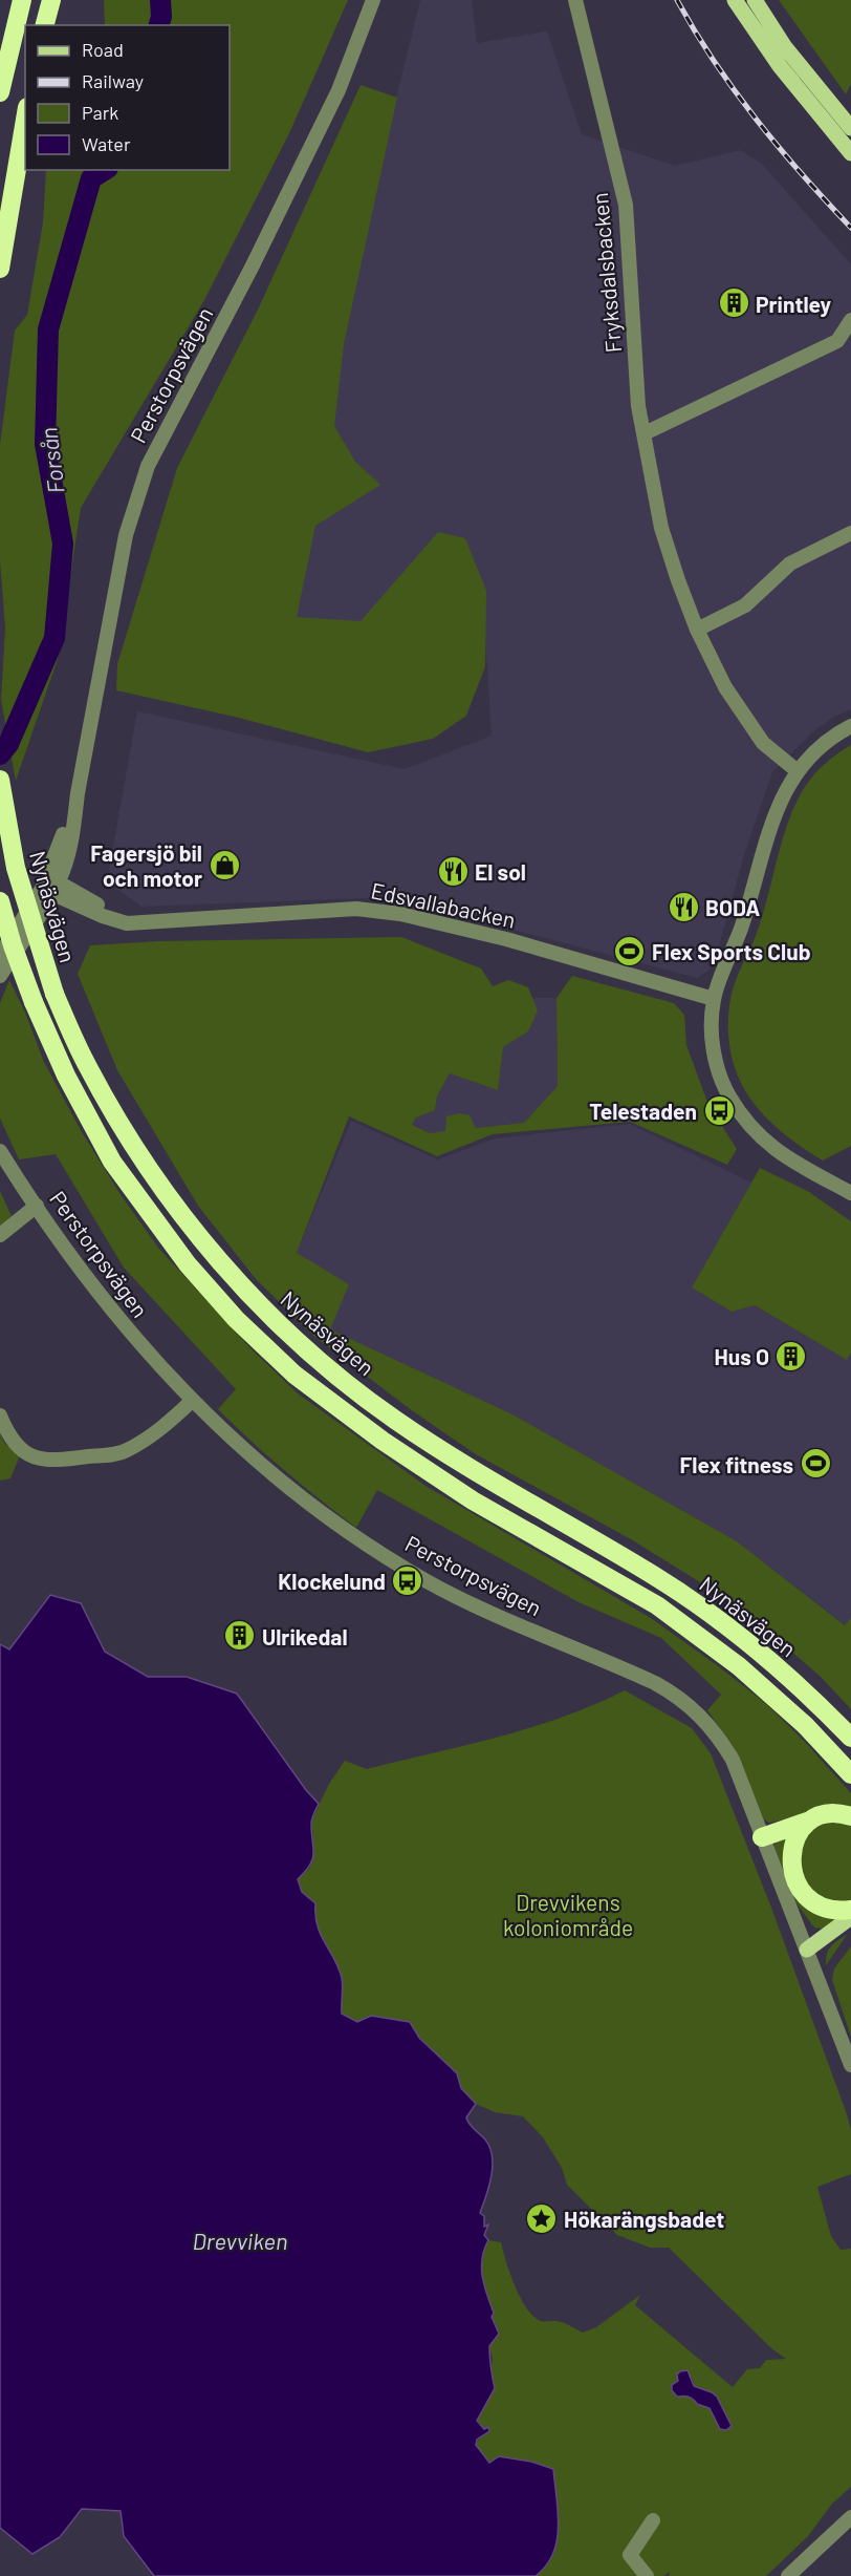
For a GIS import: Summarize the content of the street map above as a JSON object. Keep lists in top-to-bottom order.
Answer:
{
  "streets": {
    "highway": ["Nynäsvägen"],
    "street": ["Fryksdalsbacken", "Perstorpsvägen", "Edsvallabacken"]
  },
  "crossings": [
    ["Perstorpsvägen", "Edsvallabacken"]
  ],
  "water": ["Forsån", "Drevviken"],
  "parks": ["Drevvikens koloniområde"],
  "places": {
    "building": ["Printley", "Hus O", "Ulrikedal"],
    "shop": ["Fagersjö bil och motor"],
    "restaurant": ["El sol", "BODA"],
    "sports": ["Flex Sports Club", "Flex fitness"],
    "bus stop": ["Telestaden", "Klockelund"],
    "place": ["Hökarängsbadet"]
  },
  "legend": [
    "Road",
    "Railway",
    "Park",
    "Water"
  ]
}
